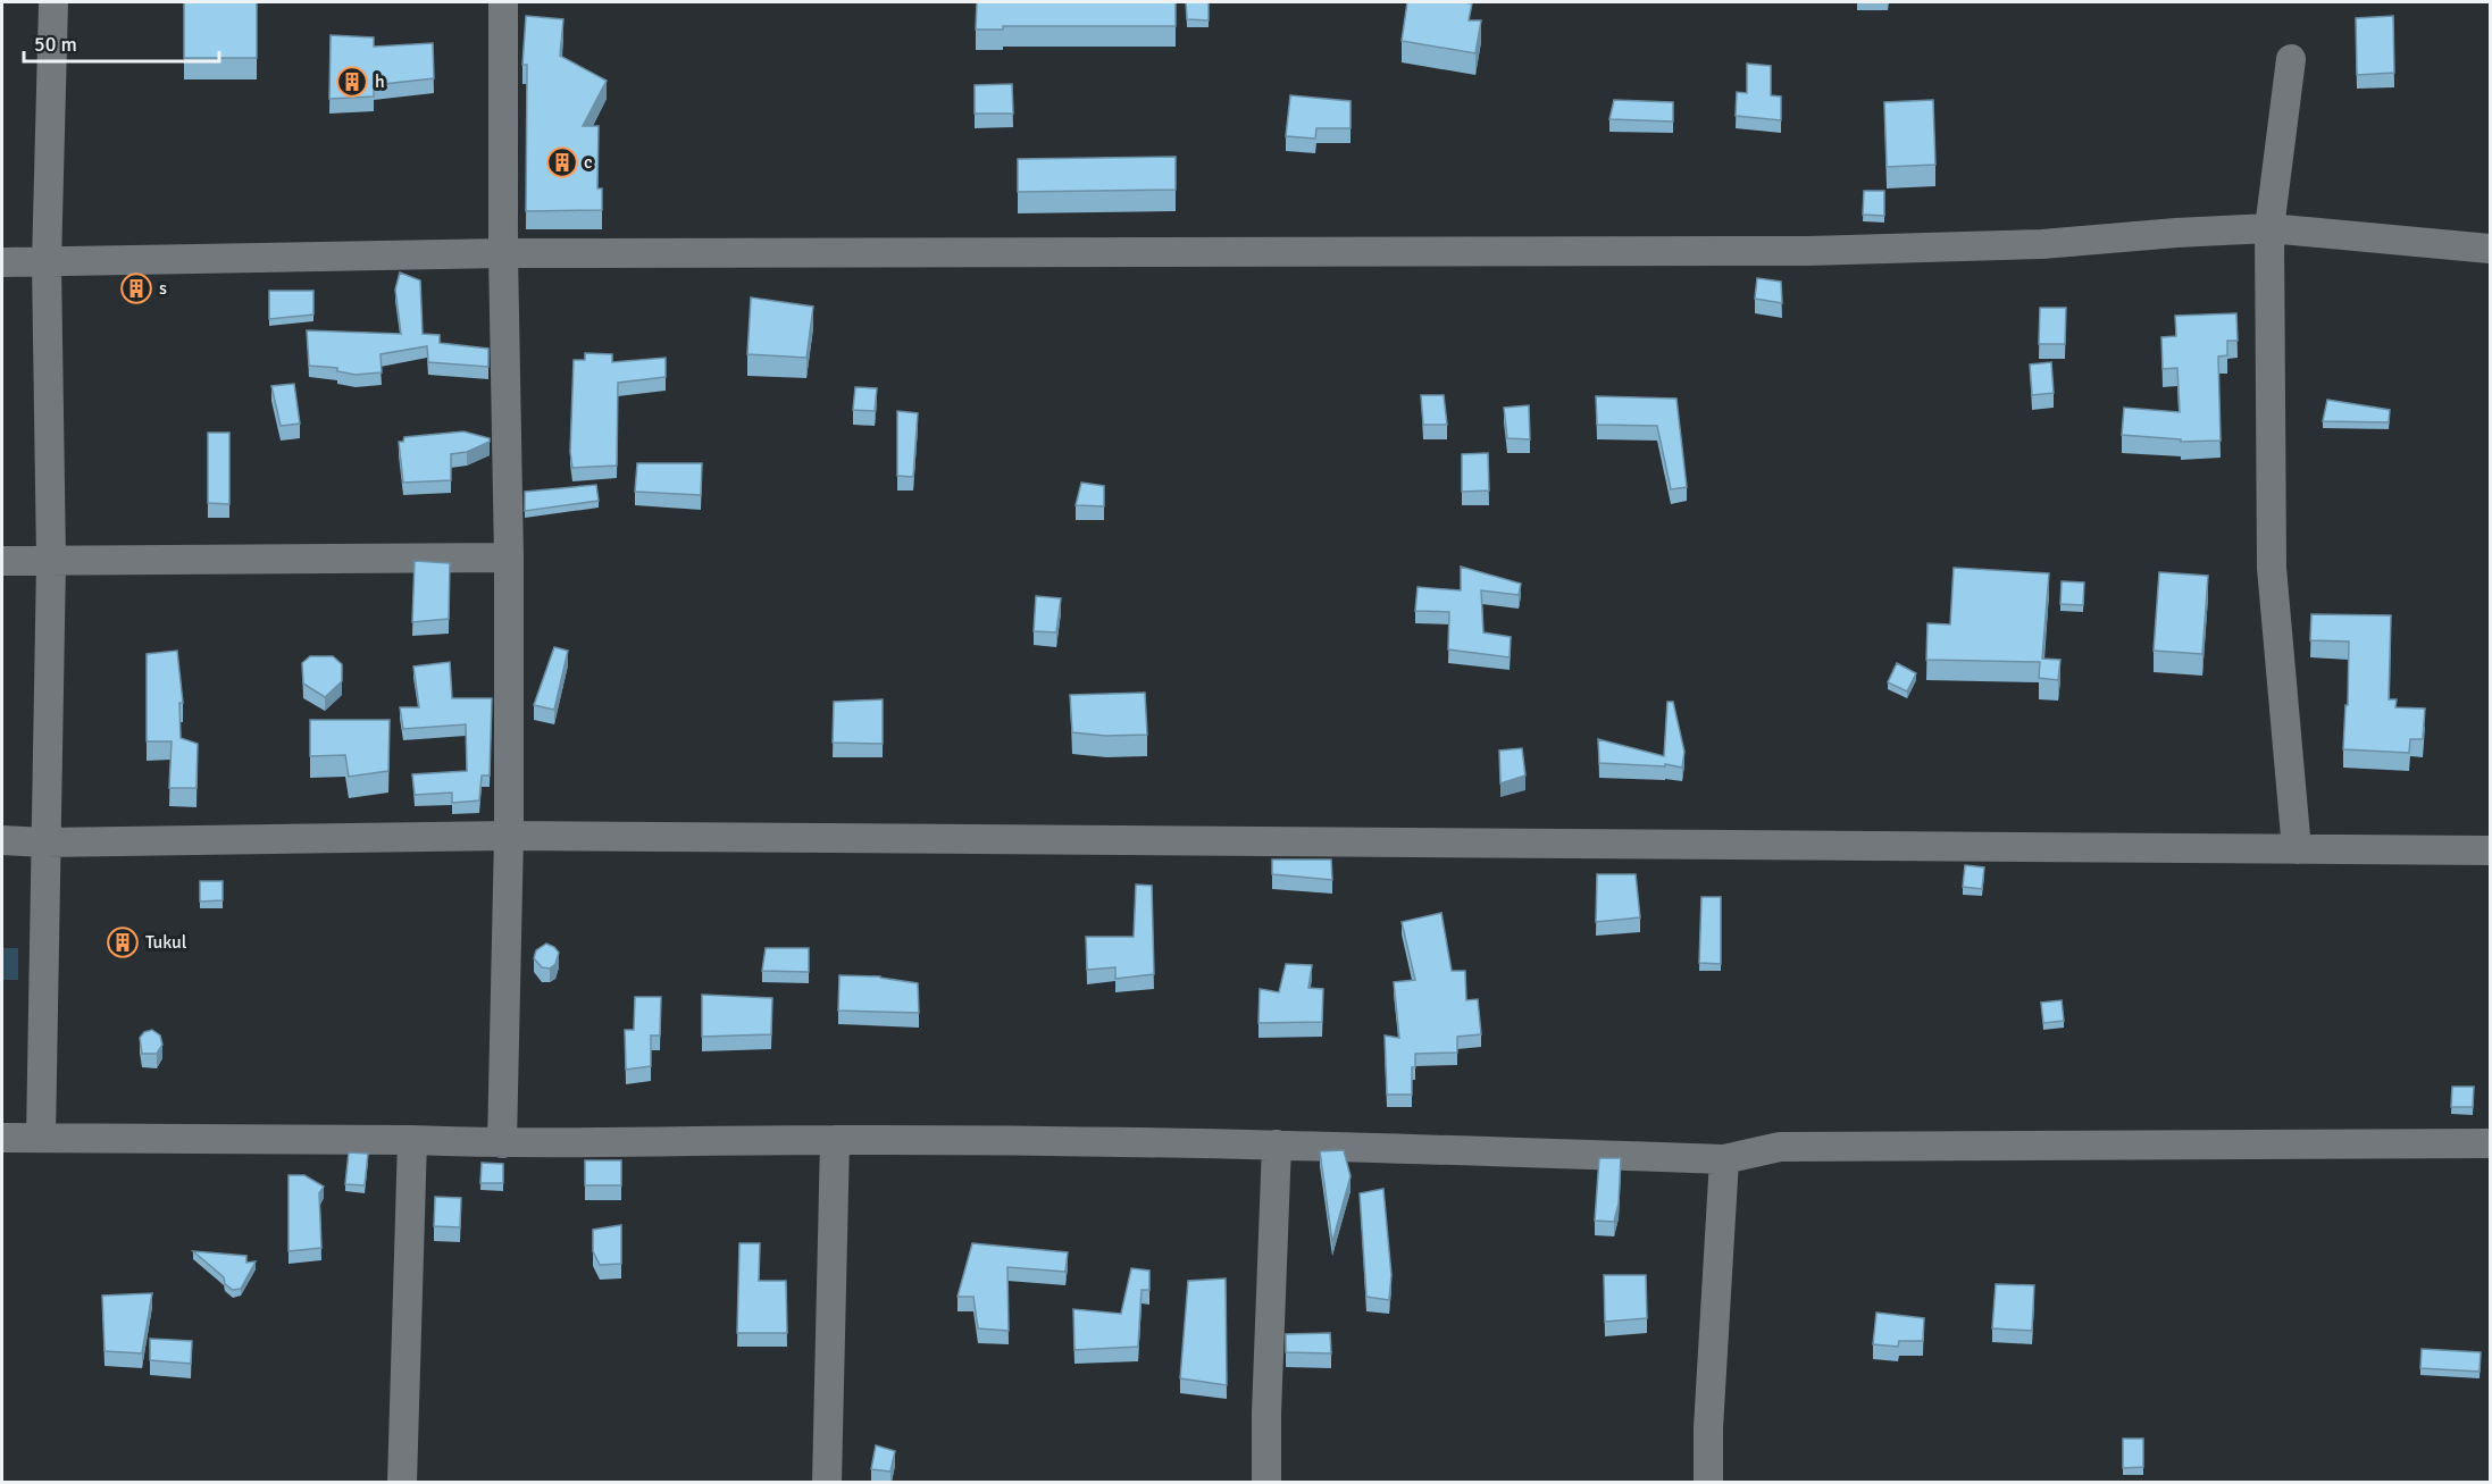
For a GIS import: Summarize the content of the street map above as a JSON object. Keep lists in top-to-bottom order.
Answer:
{
  "places": {
    "building": [
      "h",
      "c",
      "s",
      "Tukul"
    ]
  },
  "scale_bar": "50 m"
}
